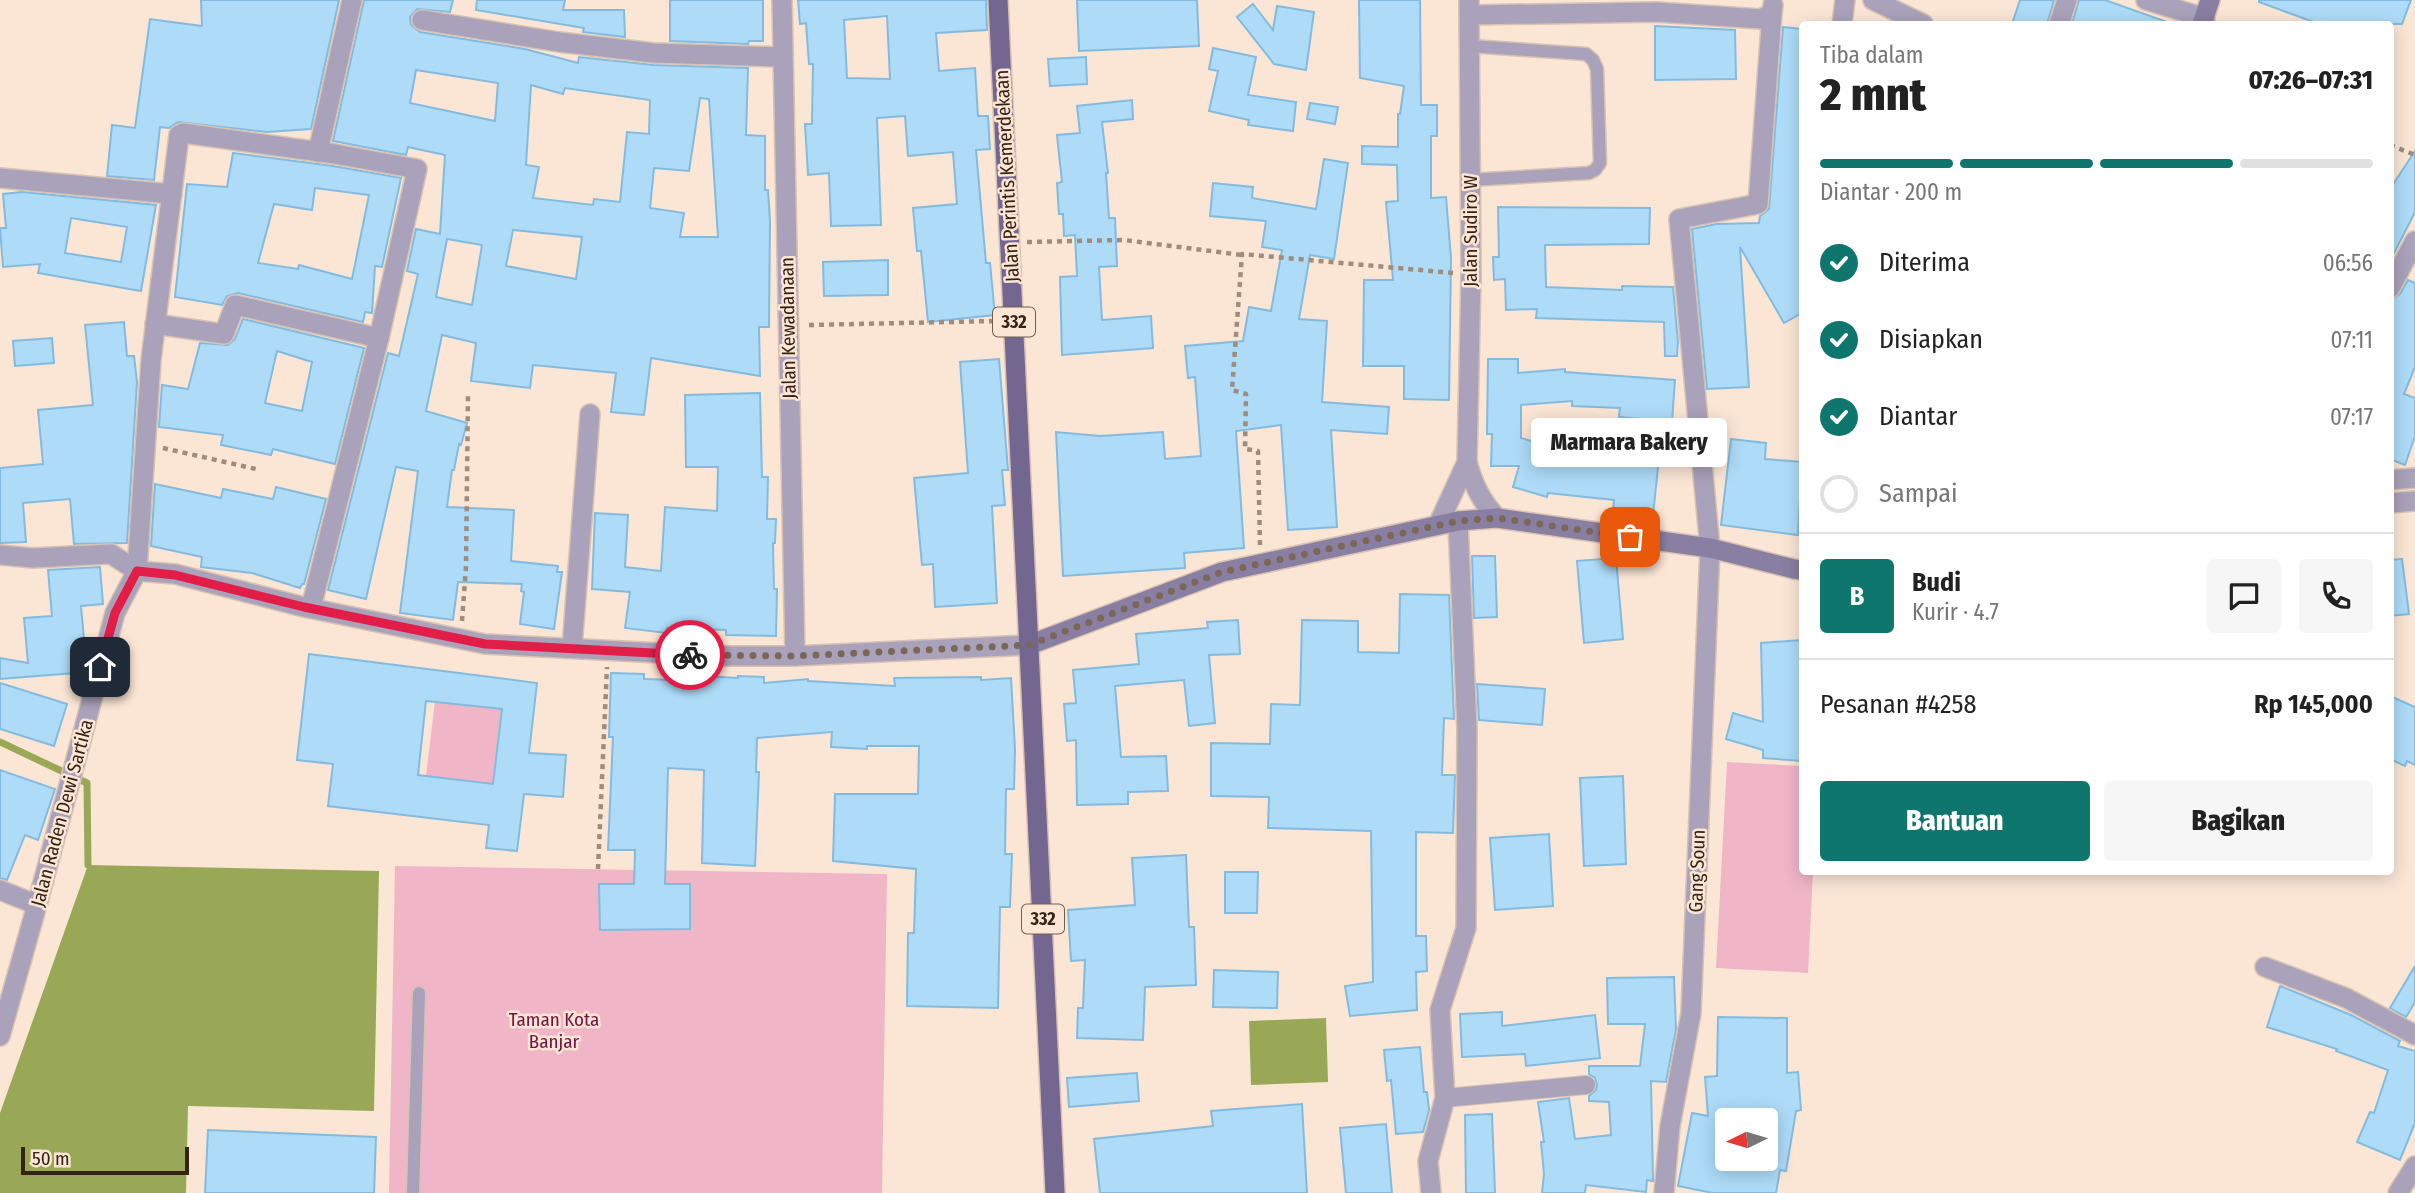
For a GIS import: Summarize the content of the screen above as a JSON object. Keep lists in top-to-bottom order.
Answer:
{
  "streets": {
    "main road": ["Jalan Perintis Kemerdekaan", "332"],
    "street": [
      "Jalan Sudiro W",
      "Jalan Kewadanaan",
      "Jalan Raden Dewi Sartika",
      "Gang Soun"
    ]
  },
  "crossings": [
    ["Jalan Perintis Kemerdekaan", "332"]
  ],
  "parks": ["Taman Kota Banjar"],
  "places": ["Marmara Bakery"],
  "scale_bar": "50 m",
  "north": "left",
  "page": {
    "heading": ["2 mnt", "Tiba dalam", "07:26–07:31"],
    "panel": [
      "Budi",
      "Kurir · 4.7",
      "Pesanan #4258",
      "Rp 145,000"
    ],
    "bar": "Diantar · 200 m",
    "list": [
      ["Diterima", "06:56"],
      ["Disiapkan", "07:11"],
      ["Diantar", "07:17"],
      "Sampai"
    ],
    "bubble": "Marmara Bakery",
    "round": "B",
    "buttons": ["Bantuan", "Bagikan"],
    "scale": "50 m"
  }
}
